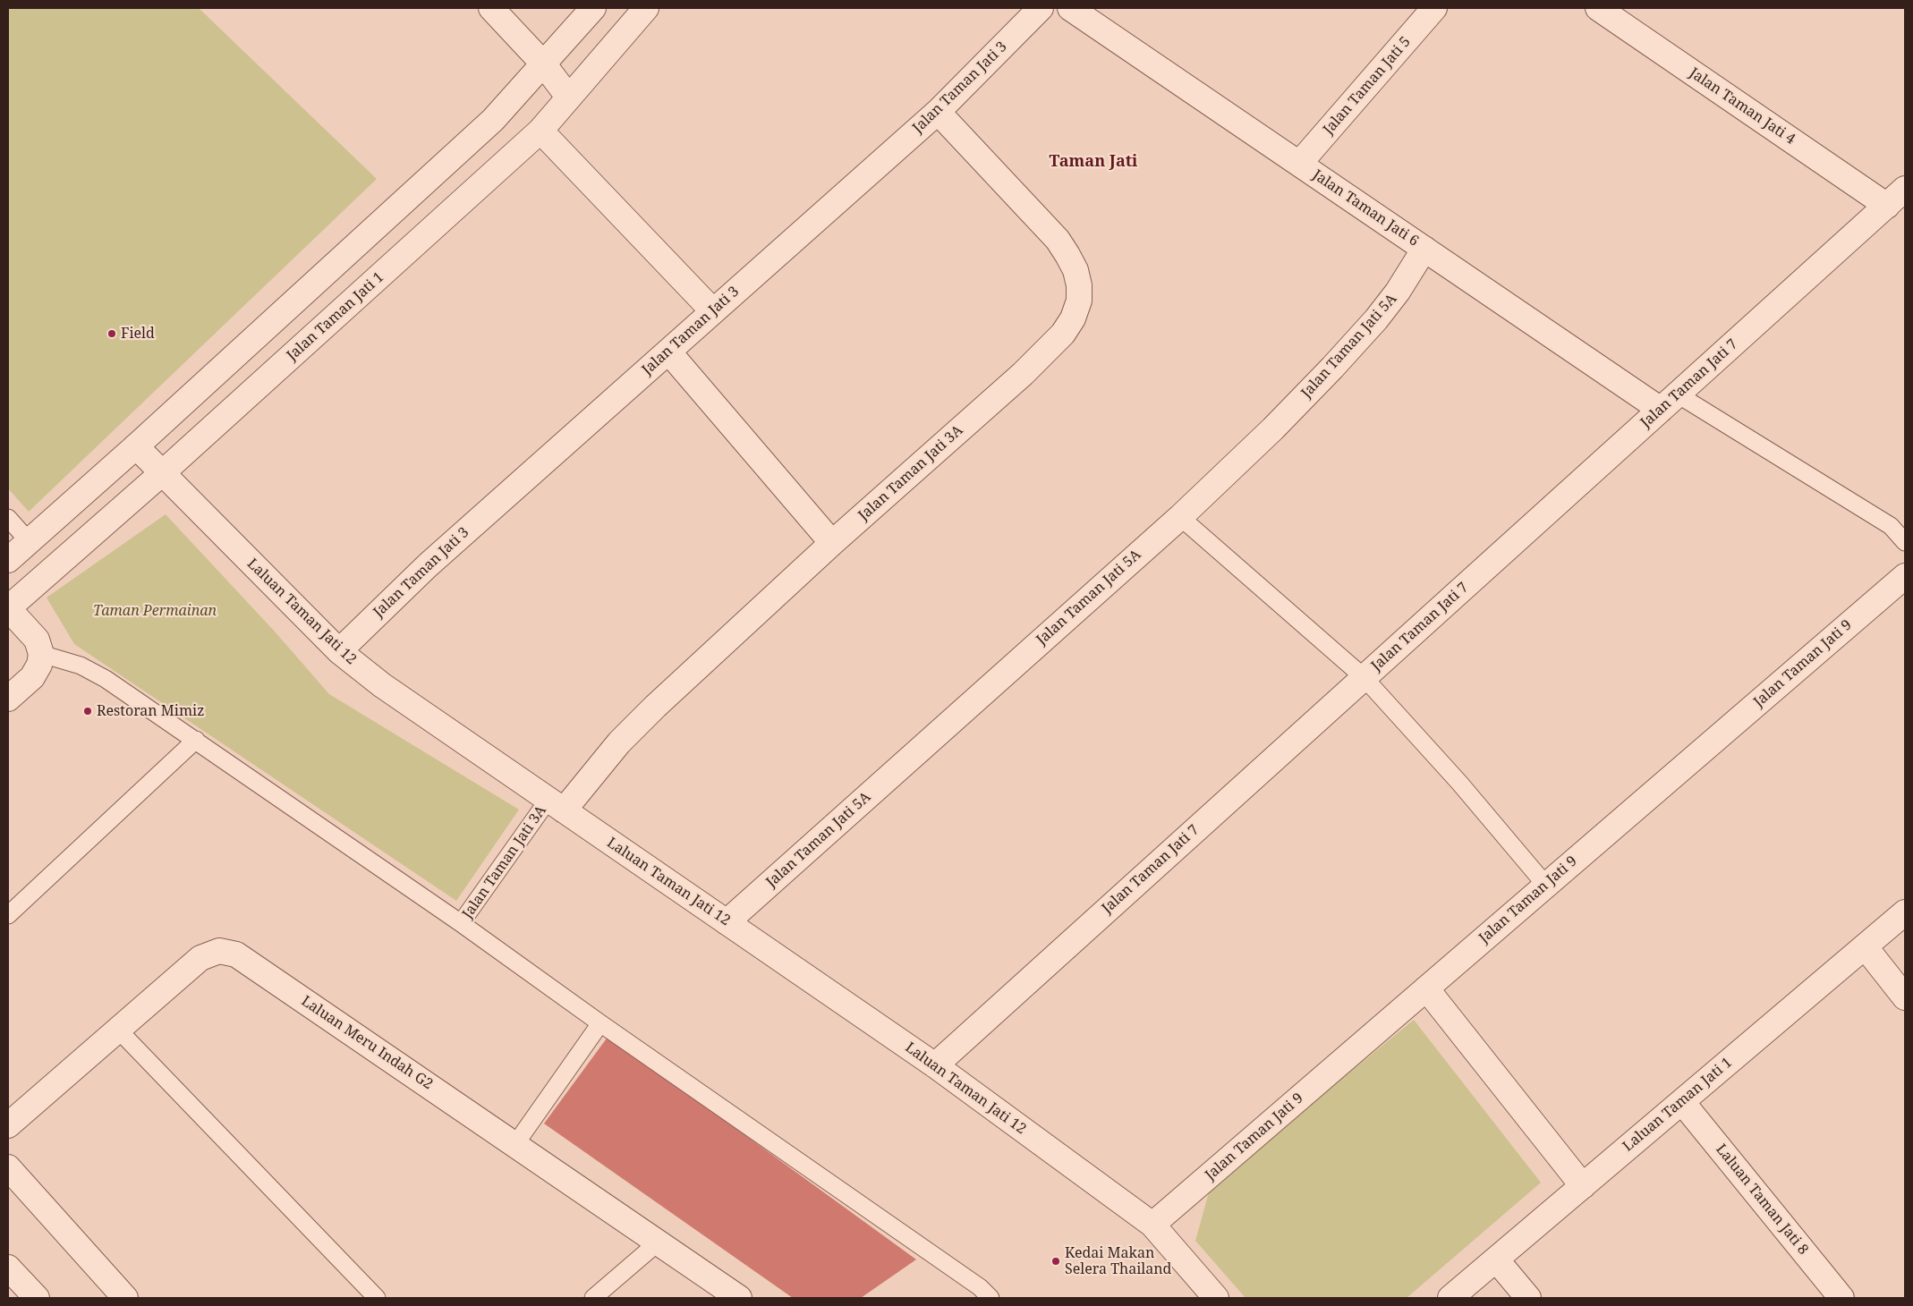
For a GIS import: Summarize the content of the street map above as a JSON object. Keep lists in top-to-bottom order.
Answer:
{
  "streets": {
    "street": [
      "Jalan Taman Jati 5",
      "Jalan Taman Jati 3",
      "Jalan Taman Jati 4",
      "Jalan Taman Jati 6",
      "Jalan Taman Jati 1",
      "Jalan Taman Jati 5A",
      "Jalan Taman Jati 7",
      "Jalan Taman Jati 3A",
      "Laluan Taman Jati 12",
      "Jalan Taman Jati 9",
      "Laluan Meru Indah G2",
      "Laluan Taman Jati 1",
      "Laluan Taman Jati 8"
    ]
  },
  "crossings": [
    ["Jalan Taman Jati 5", "Jalan Taman Jati 6"],
    ["Jalan Taman Jati 3", "Jalan Taman Jati 3A"],
    ["Jalan Taman Jati 3", "Laluan Taman Jati 12"],
    ["Jalan Taman Jati 4", "Jalan Taman Jati 7"],
    ["Jalan Taman Jati 6", "Jalan Taman Jati 5A"],
    ["Jalan Taman Jati 6", "Jalan Taman Jati 7"],
    ["Jalan Taman Jati 1", "Laluan Taman Jati 12"],
    ["Jalan Taman Jati 5A", "Laluan Taman Jati 12"],
    ["Jalan Taman Jati 7", "Laluan Taman Jati 12"],
    ["Jalan Taman Jati 3A", "Laluan Taman Jati 12"],
    ["Laluan Taman Jati 12", "Jalan Taman Jati 9"],
    ["Laluan Taman Jati 1", "Laluan Taman Jati 8"]
  ],
  "districts": ["Taman Jati"],
  "parks": ["Taman Permainan"],
  "places": ["Field", "Restoran Mimiz", "Kedai Makan Selera Thailand"]
}
